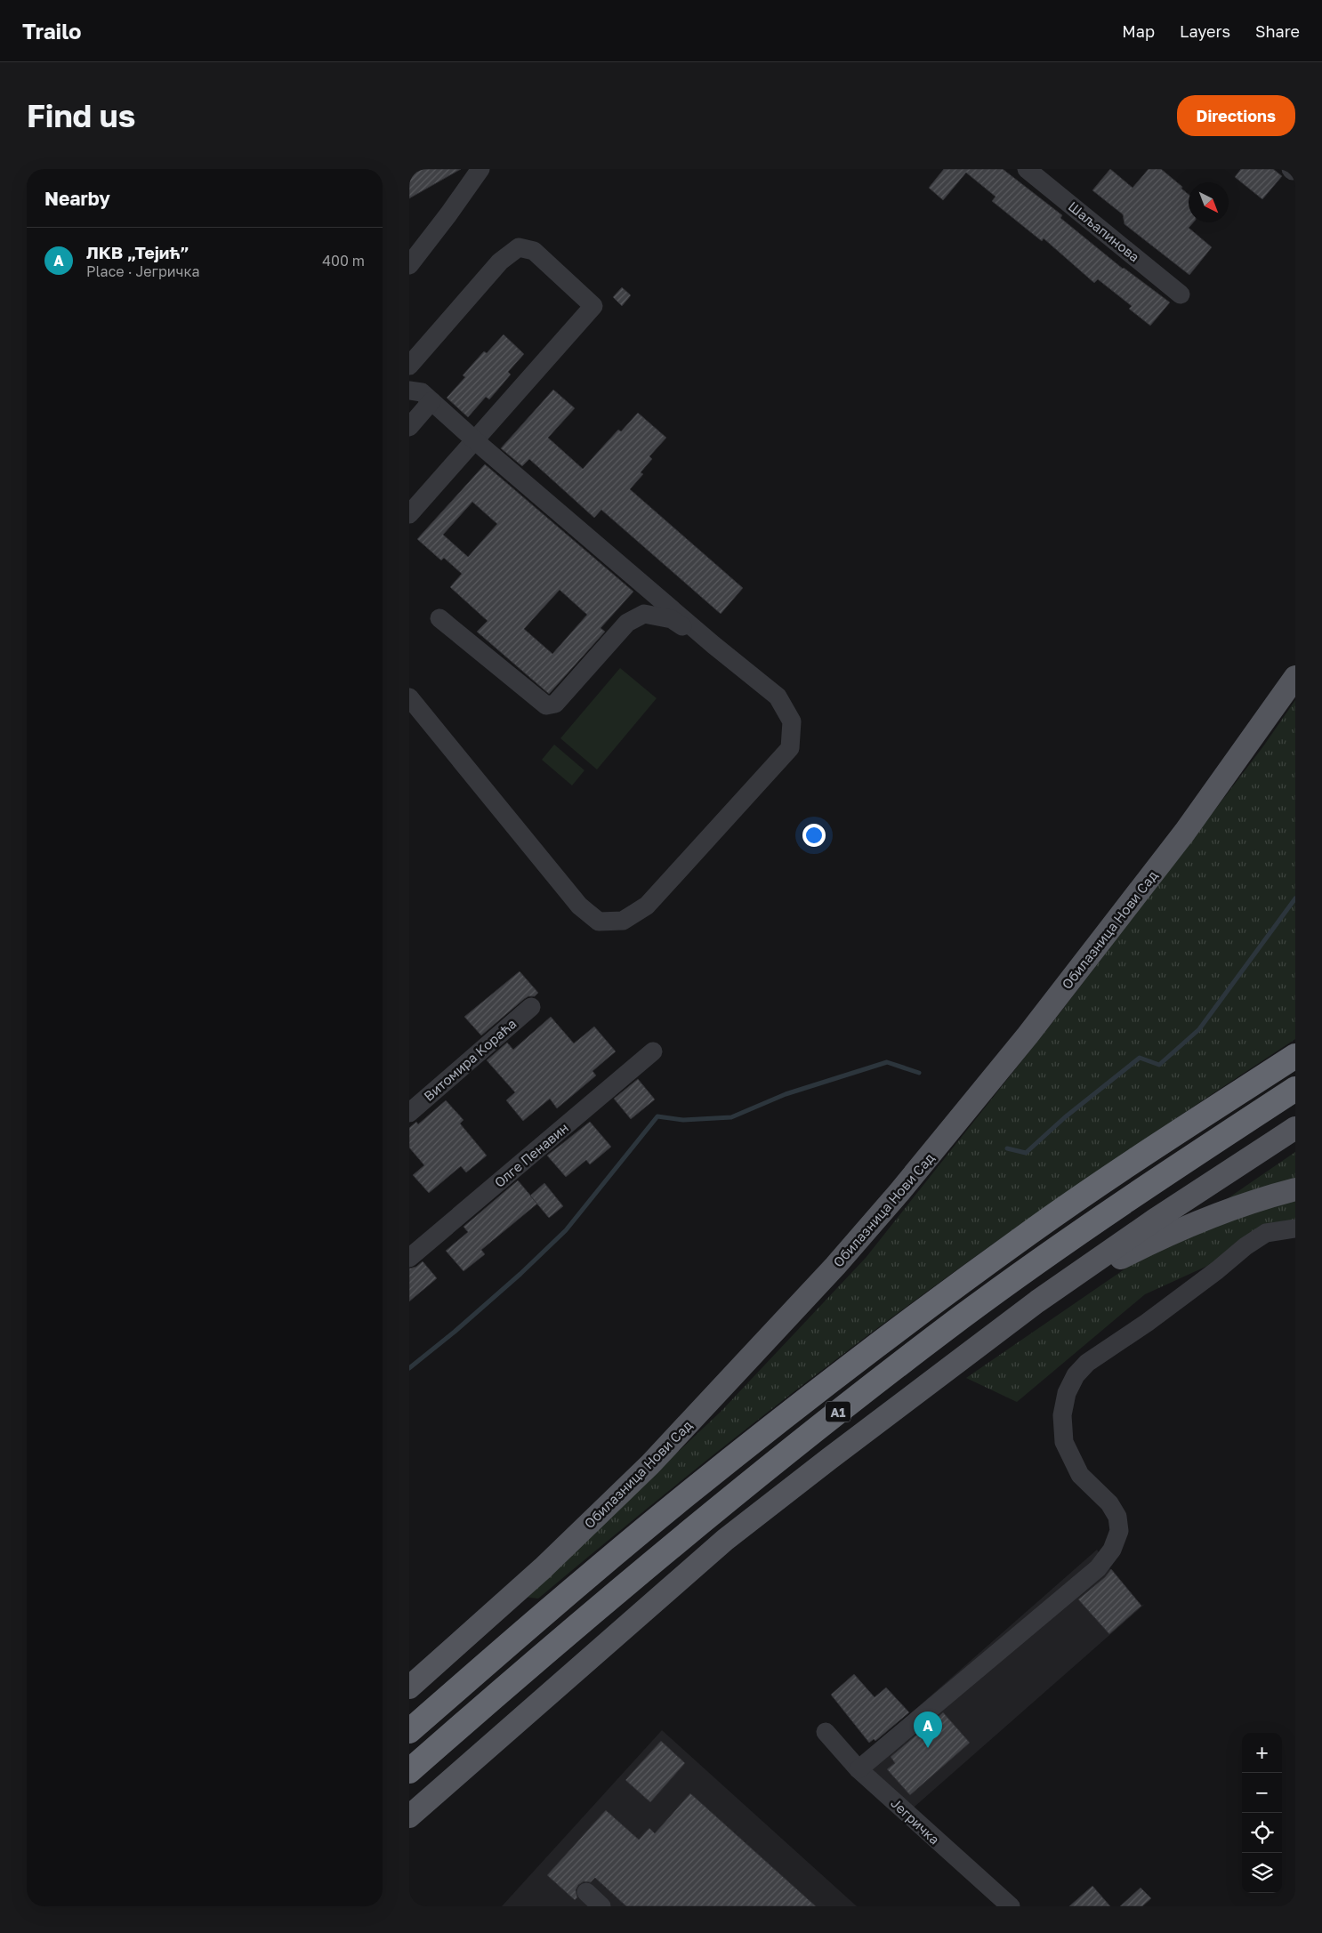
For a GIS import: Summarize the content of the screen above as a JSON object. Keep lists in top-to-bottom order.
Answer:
{
  "streets": {
    "highway": ["A1"],
    "main road": ["Обилазница Нови Сад"],
    "street": [
      "Шаљапинова",
      "Витомира Кораћа",
      "Олге Пенавин",
      "Јегричка"
    ]
  },
  "north": "bottom right",
  "page": {
    "header": "Trailo",
    "nav": ["Map", "Layers", "Share"],
    "buttons": "Directions",
    "title": "Find us",
    "heading": "Nearby",
    "list": [
      {
        "mark": "A",
        "name": "ЛКВ „Тејић”",
        "note": "Place · Јегричка",
        "value": "400 m"
      }
    ],
    "pins": "A",
    "map_buttons": ["+", "−"]
  }
}
